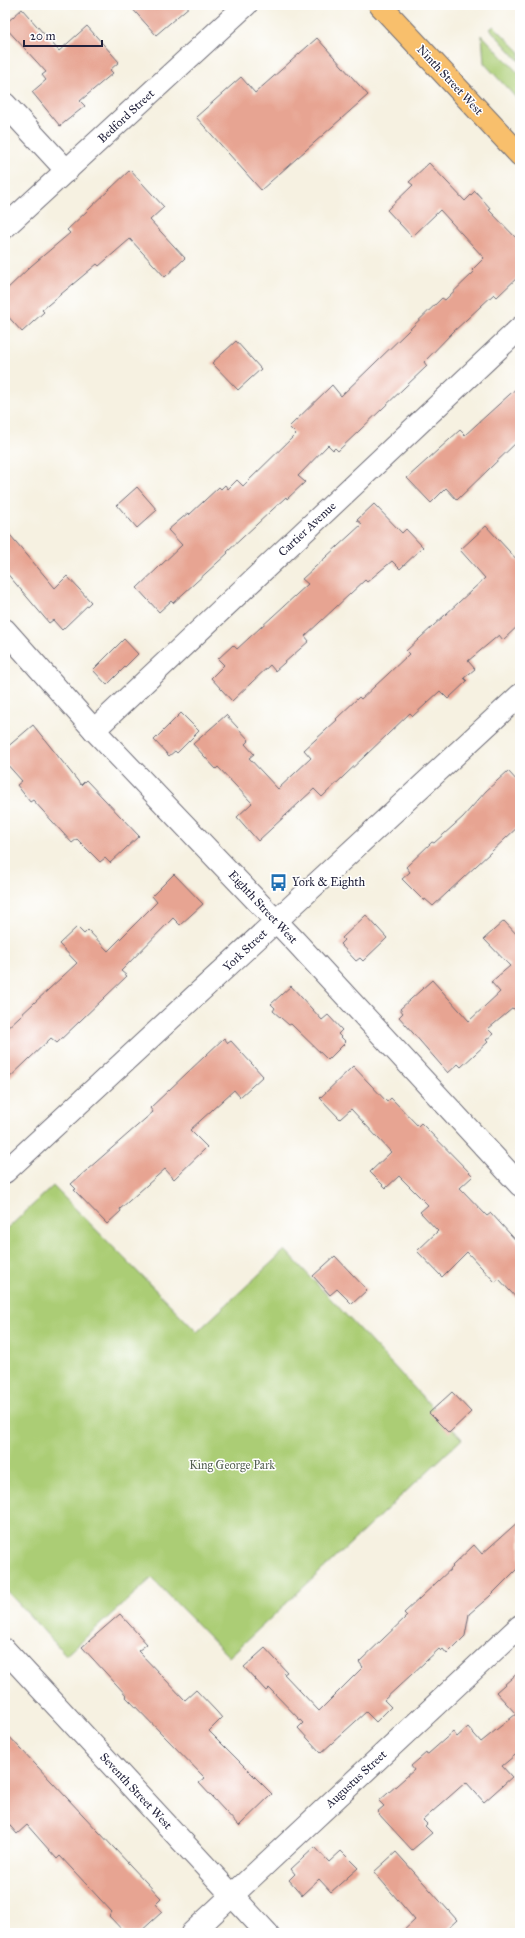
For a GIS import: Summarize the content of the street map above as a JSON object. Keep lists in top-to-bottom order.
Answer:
{
  "streets": {
    "main road": ["Ninth Street West"],
    "street": [
      "Bedford Street",
      "Cartier Avenue",
      "Eighth Street West",
      "York Street",
      "Augustus Street",
      "Seventh Street West"
    ]
  },
  "crossings": [
    ["Cartier Avenue", "Eighth Street West"],
    ["Eighth Street West", "York Street"],
    ["Augustus Street", "Seventh Street West"]
  ],
  "parks": ["King George Park"],
  "places": {
    "bus stop": ["York & Eighth"]
  },
  "scale_bar": "20 m"
}
